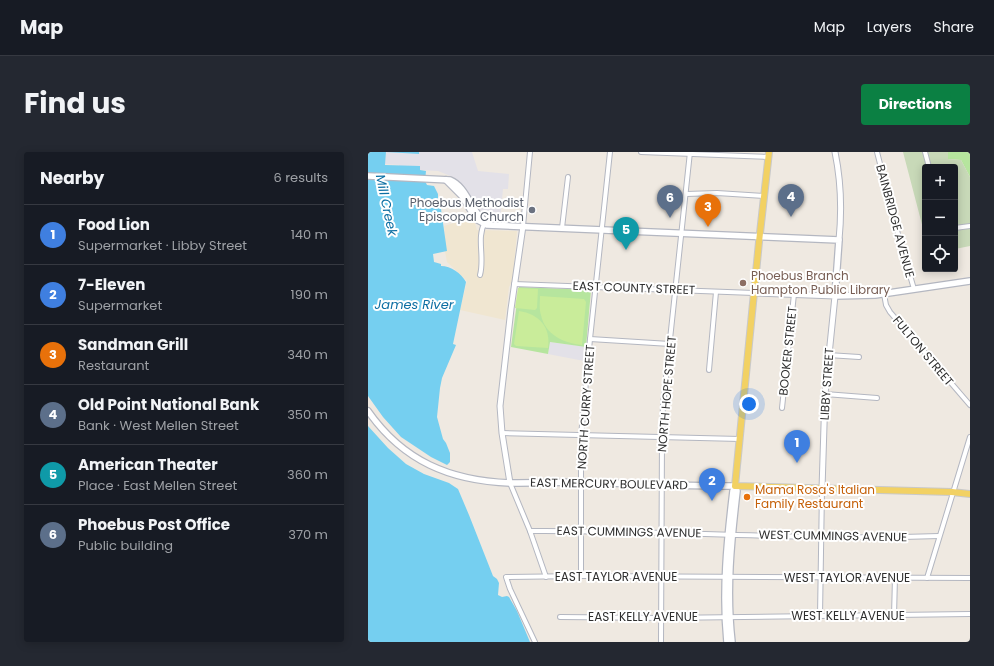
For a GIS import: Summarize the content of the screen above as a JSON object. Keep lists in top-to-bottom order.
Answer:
{
  "streets": {
    "main road": ["LIBBY STREET", "EAST MERCURY BOULEVARD"],
    "street": [
      "BAINBRIDGE AVENUE",
      "EAST COUNTY STREET",
      "BOOKER STREET",
      "FULTON STREET",
      "NORTH HOPE STREET",
      "NORTH CURRY STREET",
      "EAST CUMMINGS AVENUE",
      "WEST CUMMINGS AVENUE",
      "EAST TAYLOR AVENUE",
      "WEST TAYLOR AVENUE",
      "WEST KELLY AVENUE",
      "EAST KELLY AVENUE"
    ]
  },
  "crossings": [
    ["EAST COUNTY STREET", "NORTH HOPE STREET"],
    ["EAST COUNTY STREET", "NORTH CURRY STREET"],
    ["LIBBY STREET", "EAST MERCURY BOULEVARD"],
    ["LIBBY STREET", "WEST CUMMINGS AVENUE"],
    ["LIBBY STREET", "WEST TAYLOR AVENUE"],
    ["LIBBY STREET", "WEST KELLY AVENUE"],
    ["NORTH HOPE STREET", "EAST MERCURY BOULEVARD"],
    ["NORTH HOPE STREET", "EAST CUMMINGS AVENUE"],
    ["NORTH HOPE STREET", "EAST TAYLOR AVENUE"],
    ["NORTH HOPE STREET", "EAST KELLY AVENUE"],
    ["NORTH CURRY STREET", "EAST MERCURY BOULEVARD"],
    ["NORTH CURRY STREET", "EAST CUMMINGS AVENUE"],
    ["NORTH CURRY STREET", "EAST TAYLOR AVENUE"],
    ["EAST CUMMINGS AVENUE", "WEST CUMMINGS AVENUE"],
    ["EAST TAYLOR AVENUE", "WEST TAYLOR AVENUE"],
    ["WEST KELLY AVENUE", "EAST KELLY AVENUE"]
  ],
  "water": ["Mill Creek", "James River"],
  "places": ["Phoebus Methodist Episcopal Church", "Phoebus Branch Hampton Public Library", "Mama Rosa's Italian Family Restaurant"],
  "page": {
    "header": "Map",
    "nav": ["Map", "Layers", "Share"],
    "title": "Find us",
    "buttons": "Directions",
    "heading": ["Nearby", "6 results"],
    "map_buttons": ["+", "−"],
    "pins": [
      "4",
      "6",
      "3",
      "5",
      "1",
      "2"
    ],
    "list": [
      {
        "mark": "1",
        "name": "Food Lion",
        "note": "Supermarket · Libby Street",
        "value": "140 m"
      },
      {
        "mark": "2",
        "name": "7-Eleven",
        "note": "Supermarket",
        "value": "190 m"
      },
      {
        "mark": "3",
        "name": "Sandman Grill",
        "note": "Restaurant",
        "value": "340 m"
      },
      {
        "mark": "4",
        "name": "Old Point National Bank",
        "note": "Bank · West Mellen Street",
        "value": "350 m"
      },
      {
        "mark": "5",
        "name": "American Theater",
        "note": "Place · East Mellen Street",
        "value": "360 m"
      },
      {
        "mark": "6",
        "name": "Phoebus Post Office",
        "note": "Public building",
        "value": "370 m"
      }
    ]
  }
}
